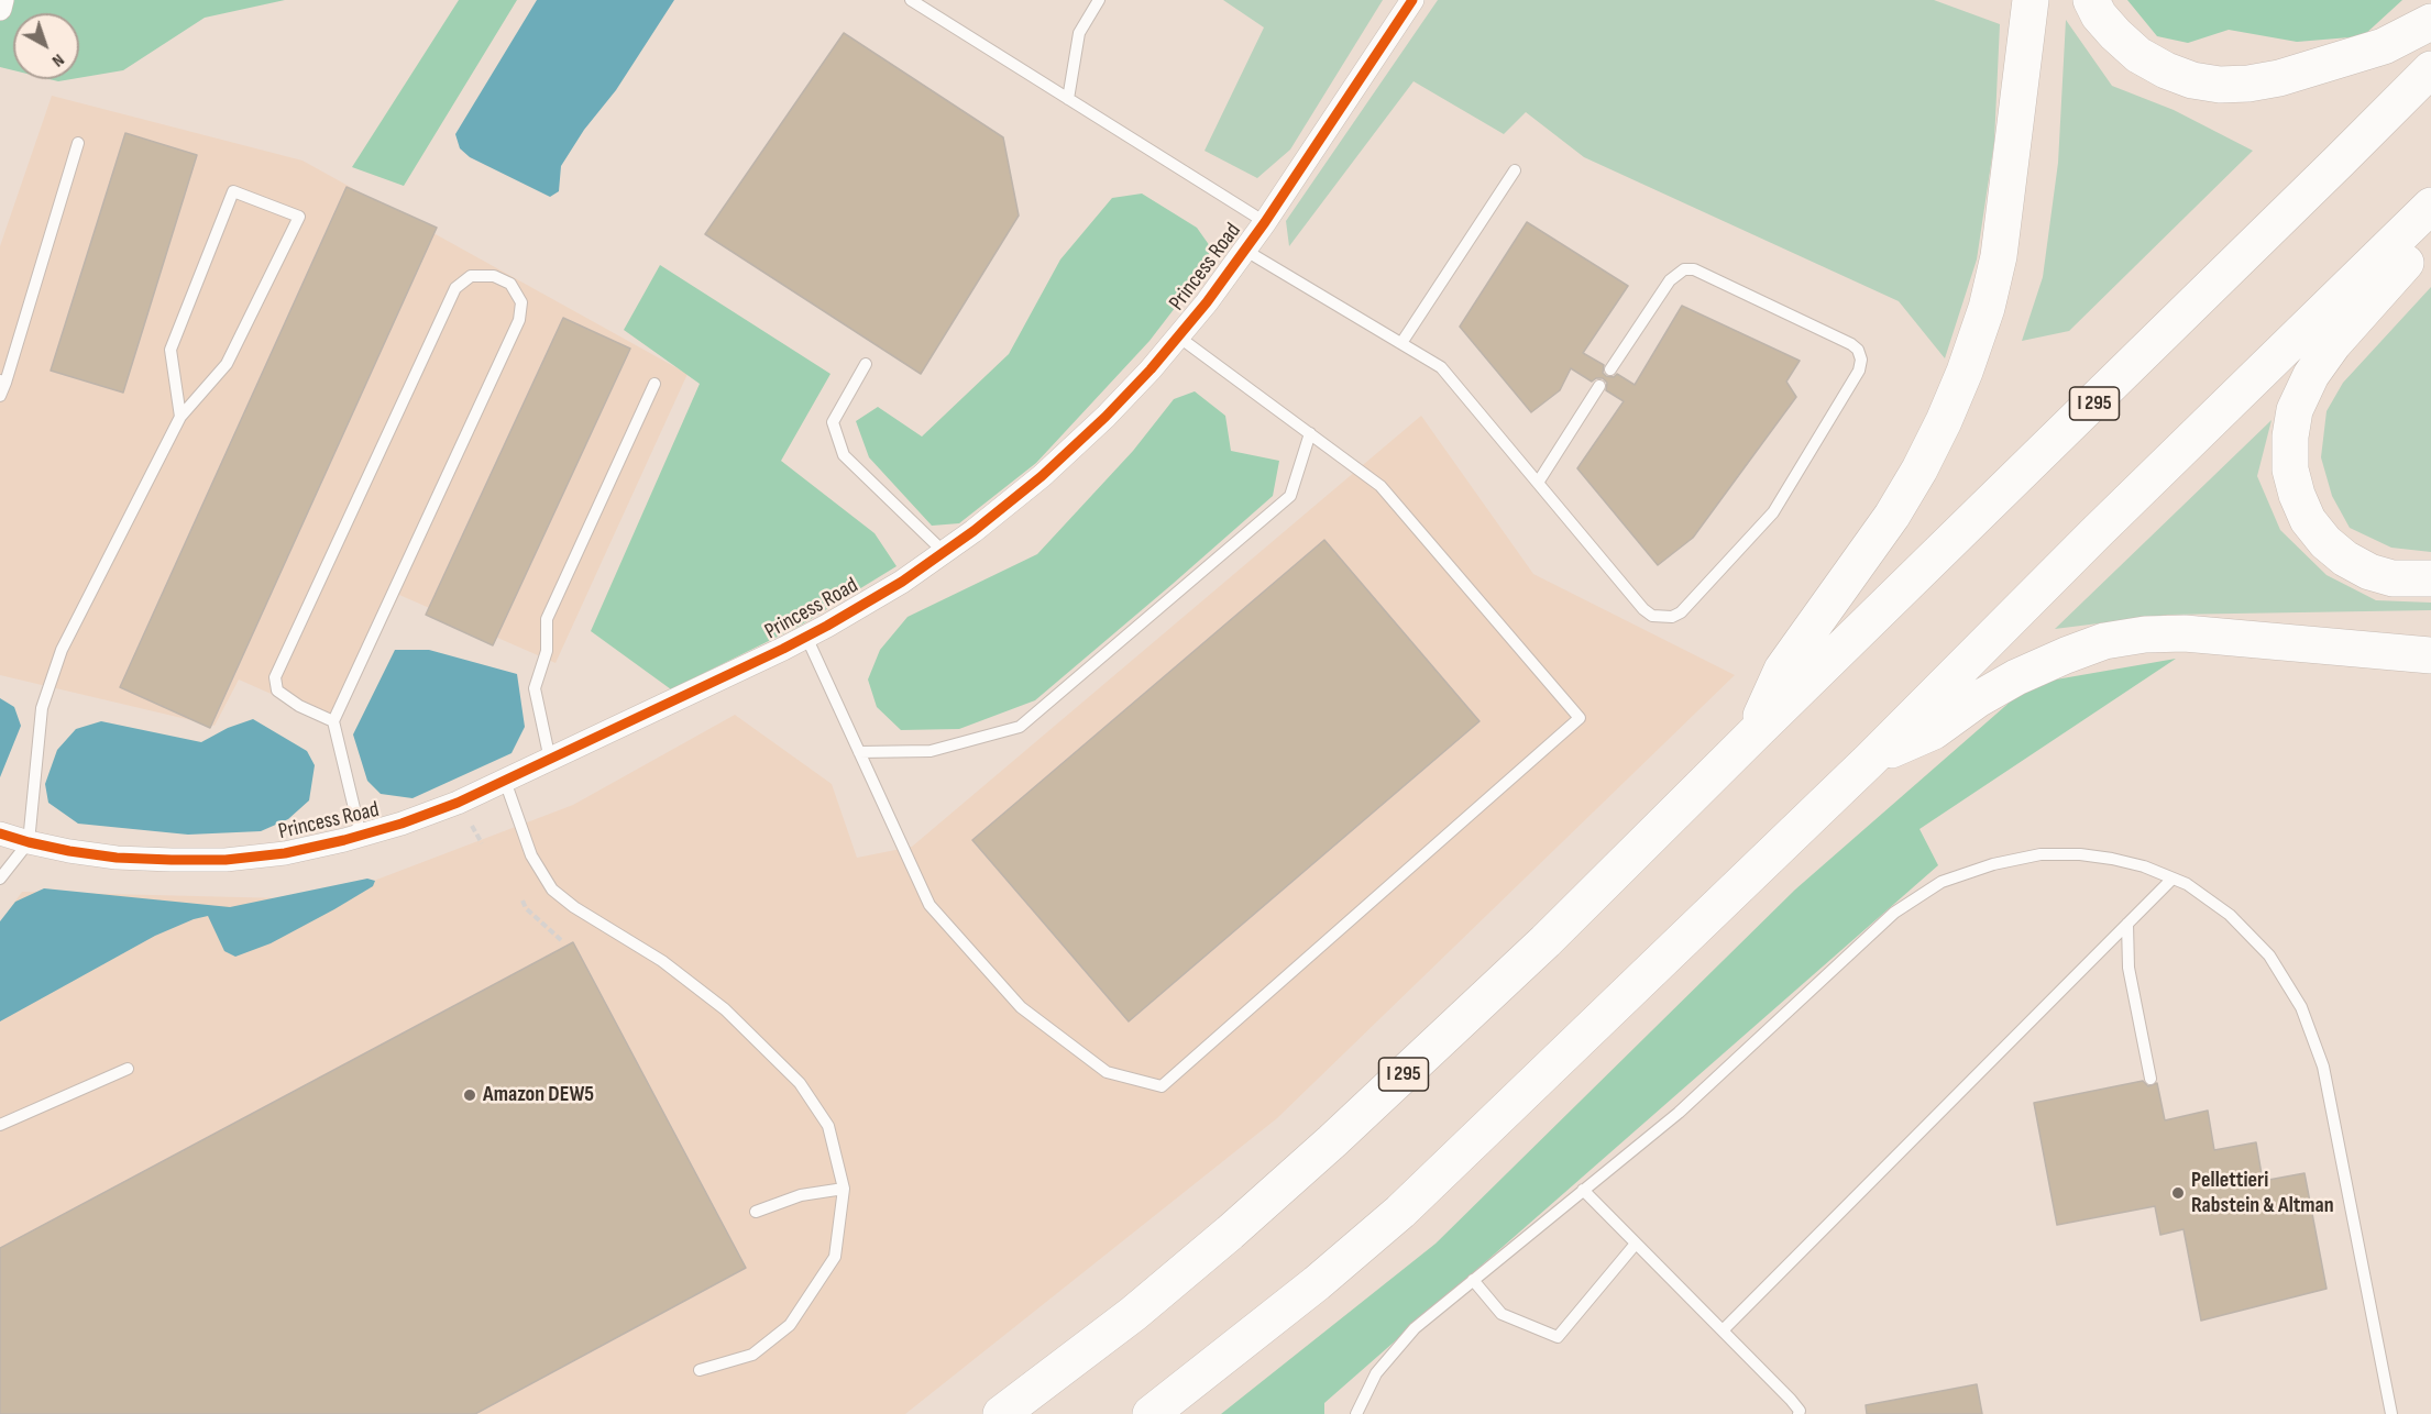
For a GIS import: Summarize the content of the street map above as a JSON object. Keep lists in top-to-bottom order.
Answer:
{
  "streets": {
    "highway": ["I 295"],
    "street": ["Princess Road"]
  },
  "places": ["Amazon DEW5", "Pellettieri Rabstein & Altman"],
  "north": "bottom right"
}
